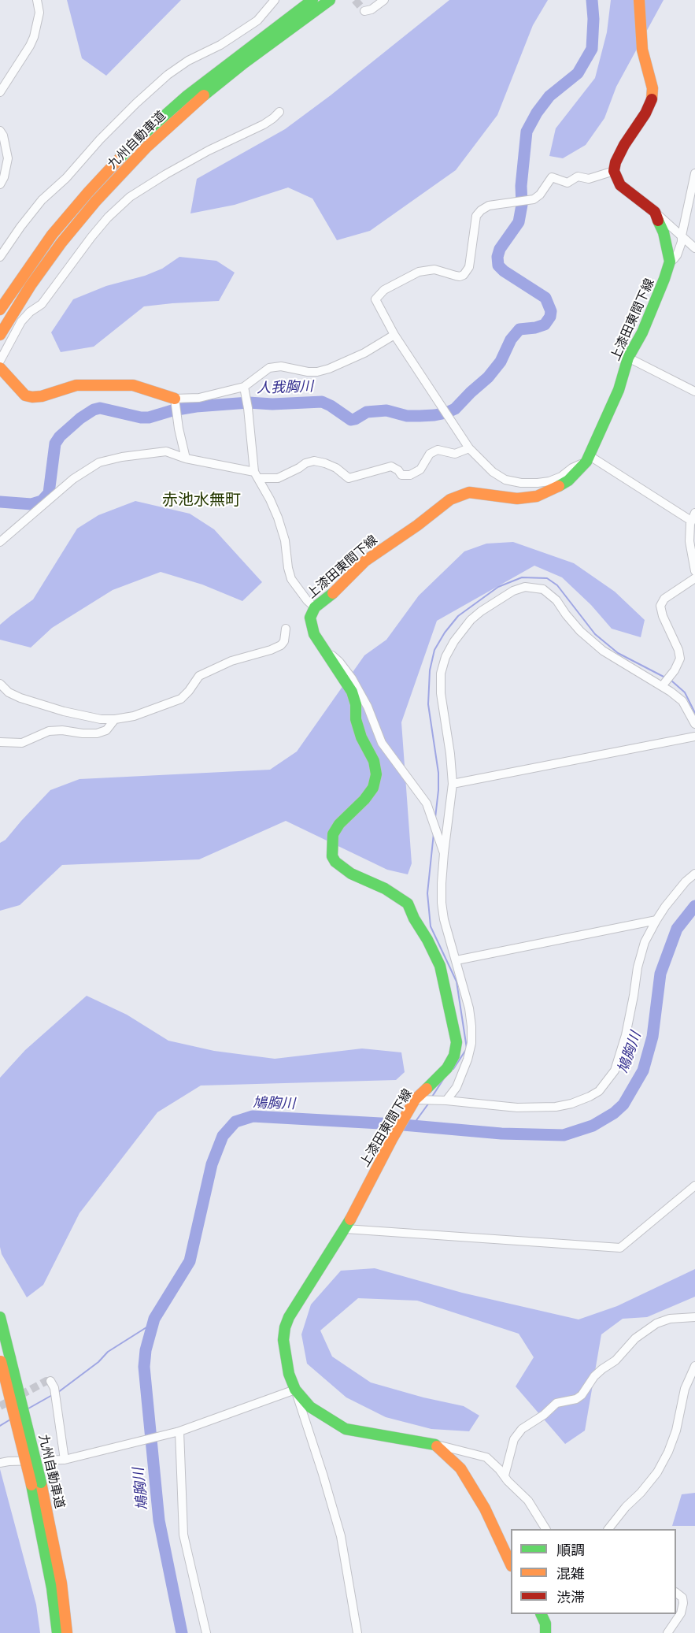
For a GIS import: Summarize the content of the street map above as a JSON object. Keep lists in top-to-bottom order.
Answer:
{
  "streets": {
    "main road": ["九州自動車道", "上漆田東間下線"]
  },
  "districts": ["赤池水無町"],
  "water": ["人我胸川", "鳩胸川"],
  "legend": ["順調", "混雑", "渋滞"]
}
